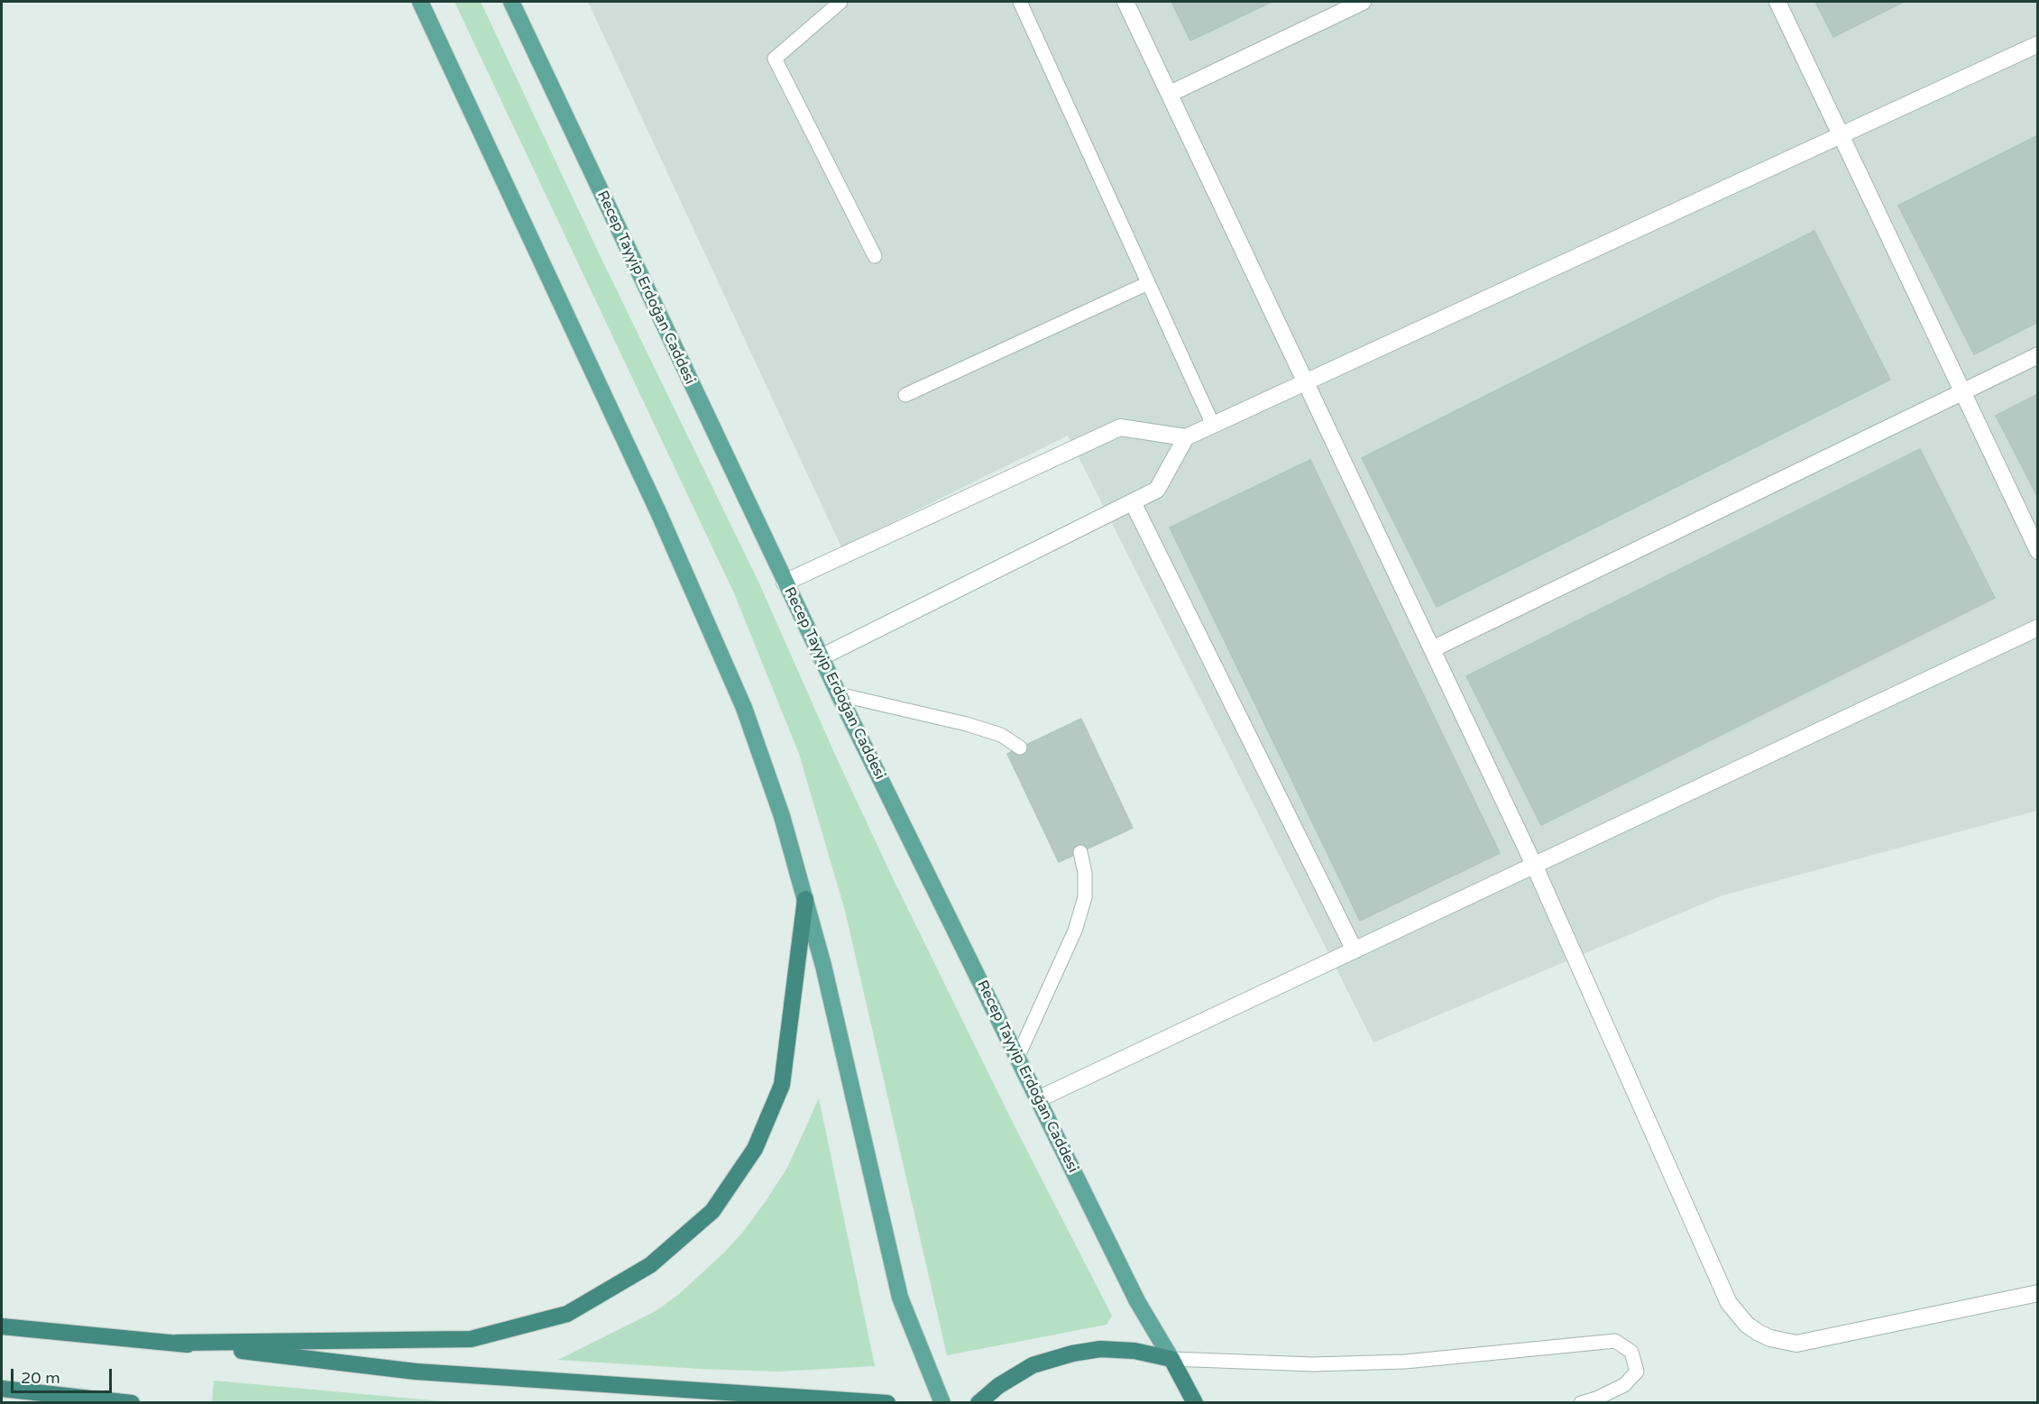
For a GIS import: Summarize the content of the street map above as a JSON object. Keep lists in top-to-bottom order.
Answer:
{
  "streets": {
    "main road": ["Recep Tayyip Erdoğan Caddesi"]
  },
  "scale_bar": "20 m"
}
